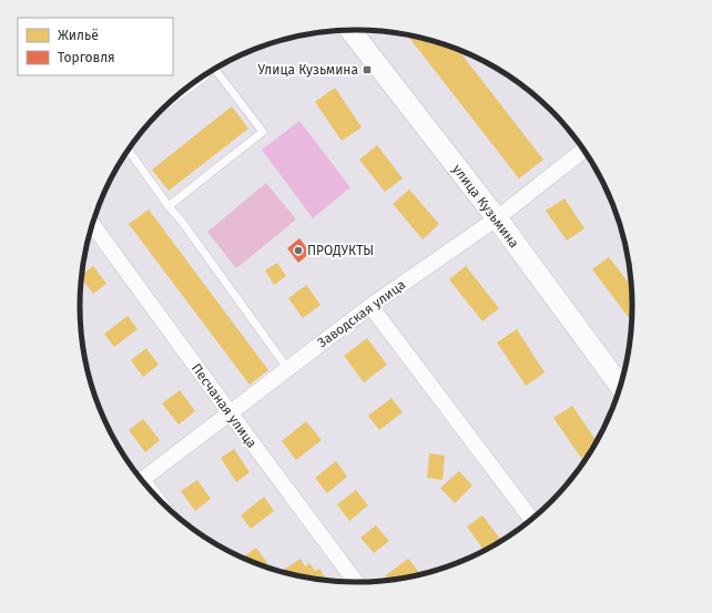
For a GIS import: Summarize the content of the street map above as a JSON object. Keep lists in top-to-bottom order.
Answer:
{
  "streets": {
    "street": ["улица Кузьмина", "Заводская улица", "Песчаная улица"]
  },
  "crossings": [
    ["улица Кузьмина", "Заводская улица"],
    ["Заводская улица", "Песчаная улица"]
  ],
  "places": {
    "transit": ["Улица Кузьмина"],
    "other": ["ПРОДУКТЫ"]
  },
  "legend": ["Жильё", "Торговля"]
}
